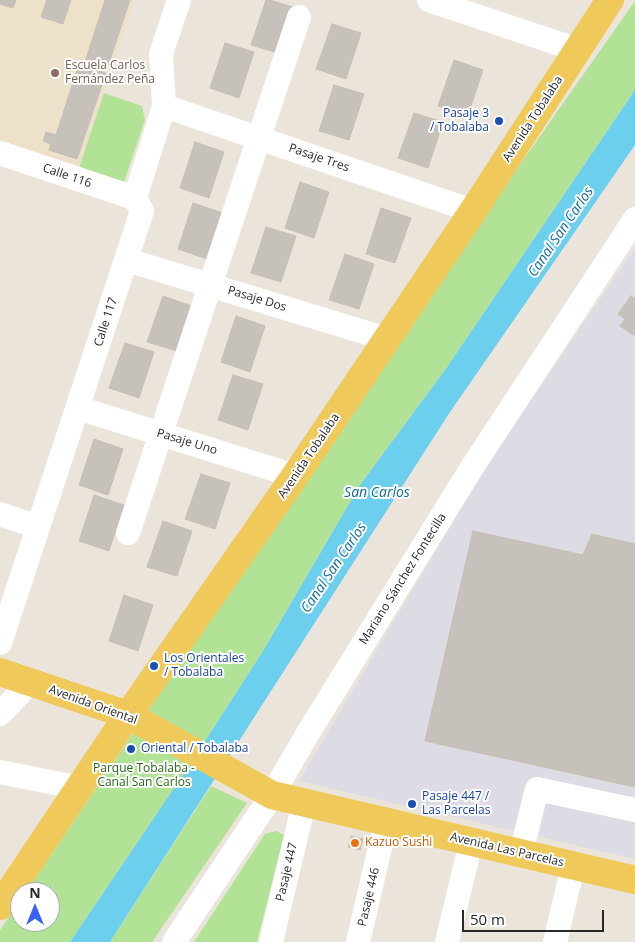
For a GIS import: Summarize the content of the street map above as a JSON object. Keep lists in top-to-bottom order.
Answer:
{
  "streets": {
    "main road": ["Avenida Tobalaba", "Avenida Oriental", "Avenida Las Parcelas"],
    "street": [
      "Pasaje Tres",
      "Calle 116",
      "Pasaje Dos",
      "Calle 117",
      "Pasaje Uno",
      "Mariano Sánchez Fontecilla",
      "Pasaje 447",
      "Pasaje 446"
    ]
  },
  "crossings": [
    ["Avenida Tobalaba", "Pasaje Tres"],
    ["Avenida Tobalaba", "Pasaje Dos"],
    ["Avenida Tobalaba", "Pasaje Uno"],
    ["Avenida Tobalaba", "Avenida Oriental"],
    ["Pasaje Tres", "Calle 117"],
    ["Calle 116", "Calle 117"],
    ["Pasaje Dos", "Calle 117"],
    ["Calle 117", "Pasaje Uno"],
    ["Mariano Sánchez Fontecilla", "Avenida Las Parcelas"],
    ["Avenida Oriental", "Avenida Las Parcelas"],
    ["Avenida Las Parcelas", "Pasaje 447"],
    ["Avenida Las Parcelas", "Pasaje 446"]
  ],
  "water": ["Canal San Carlos", "San Carlos"],
  "parks": ["Parque Tobalaba - Canal San Carlos"],
  "places": [
    "Escuela Carlos Fernández Peña",
    "Pasaje 3 / Tobalaba",
    "Los Orientales / Tobalaba",
    "Oriental / Tobalaba",
    "Pasaje 447 / Las Parcelas",
    "Kazuo Sushi"
  ],
  "scale_bar": "50 m",
  "north": "top"
}
